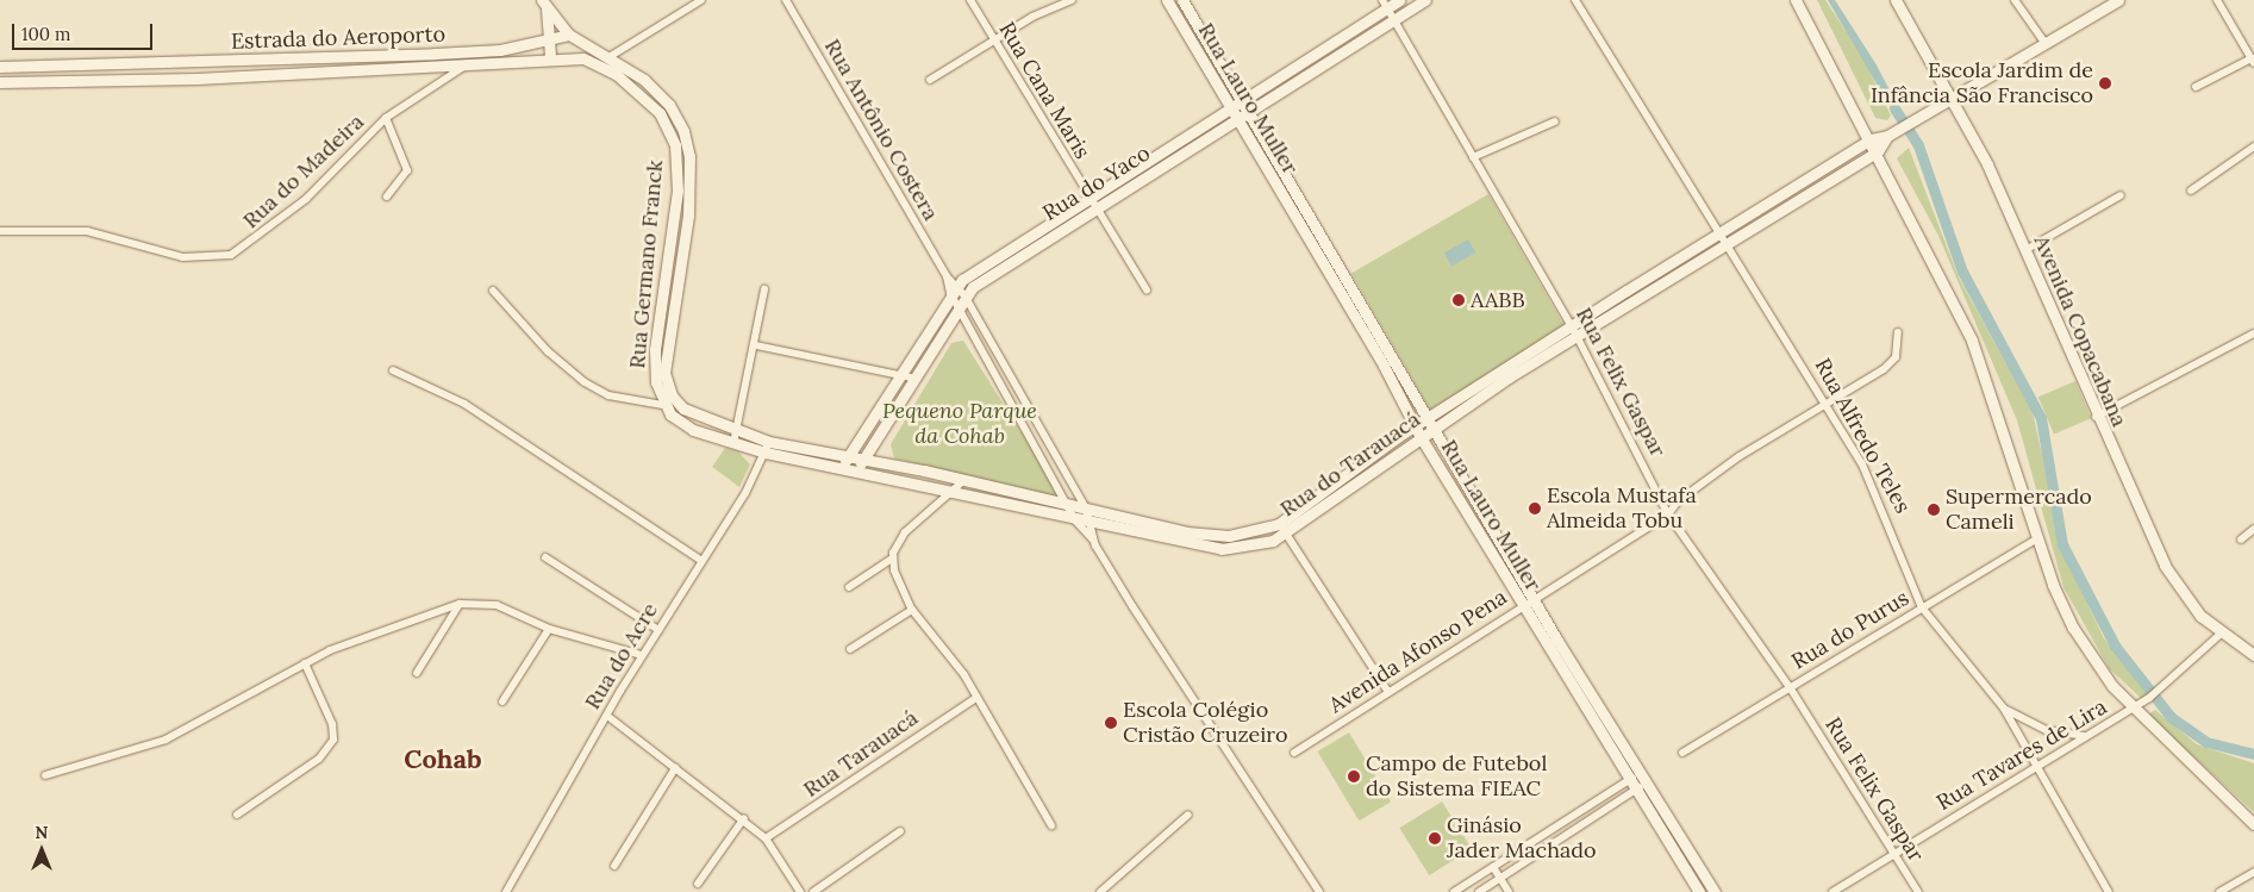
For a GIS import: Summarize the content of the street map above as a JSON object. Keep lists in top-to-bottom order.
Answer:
{
  "streets": {
    "main road": [
      "Estrada do Aeroporto",
      "Rua Lauro Muller",
      "Rua do Yaco",
      "Rua Germano Franck",
      "Avenida Copacabana",
      "Rua do Tarauacá"
    ],
    "street": [
      "Rua Cana Maris",
      "Rua Antônio Costera",
      "Rua do Madeira",
      "Rua Felix Gaspar",
      "Rua Alfredo Teles",
      "Rua do Purus",
      "Avenida Afonso Pena",
      "Rua do Acre",
      "Rua Tarauacá",
      "Rua Tavares de Lira"
    ]
  },
  "crossings": [
    ["Estrada do Aeroporto", "Rua do Madeira"],
    ["Estrada do Aeroporto", "Rua Germano Franck"],
    ["Rua Cana Maris", "Rua do Yaco"],
    ["Rua Lauro Muller", "Rua do Yaco"],
    ["Rua Lauro Muller", "Rua do Tarauacá"],
    ["Rua Lauro Muller", "Avenida Afonso Pena"],
    ["Rua Antônio Costera", "Rua do Yaco"],
    ["Rua Antônio Costera", "Rua do Tarauacá"],
    ["Rua do Yaco", "Rua Germano Franck"],
    ["Rua do Yaco", "Rua Felix Gaspar"],
    ["Rua Germano Franck", "Rua do Tarauacá"],
    ["Rua Germano Franck", "Rua do Acre"],
    ["Avenida Copacabana", "Rua Tavares de Lira"],
    ["Rua Felix Gaspar", "Rua do Tarauacá"],
    ["Rua Felix Gaspar", "Rua do Purus"],
    ["Rua Felix Gaspar", "Avenida Afonso Pena"],
    ["Rua Felix Gaspar", "Rua Tavares de Lira"],
    ["Rua Alfredo Teles", "Rua do Tarauacá"],
    ["Rua Alfredo Teles", "Rua do Purus"],
    ["Rua Alfredo Teles", "Avenida Afonso Pena"],
    ["Rua Alfredo Teles", "Rua Tavares de Lira"]
  ],
  "districts": ["Cohab"],
  "parks": ["Pequeno Parque da Cohab"],
  "places": [
    "Escola Jardim de Infância São Francisco",
    "AABB",
    "Escola Mustafa Almeida Tobu",
    "Supermercado Cameli",
    "Escola Colégio Cristão Cruzeiro",
    "Campo de Futebol do Sistema FIEAC",
    "Ginásio Jader Machado"
  ],
  "scale_bar": "100 m",
  "north": "top"
}
